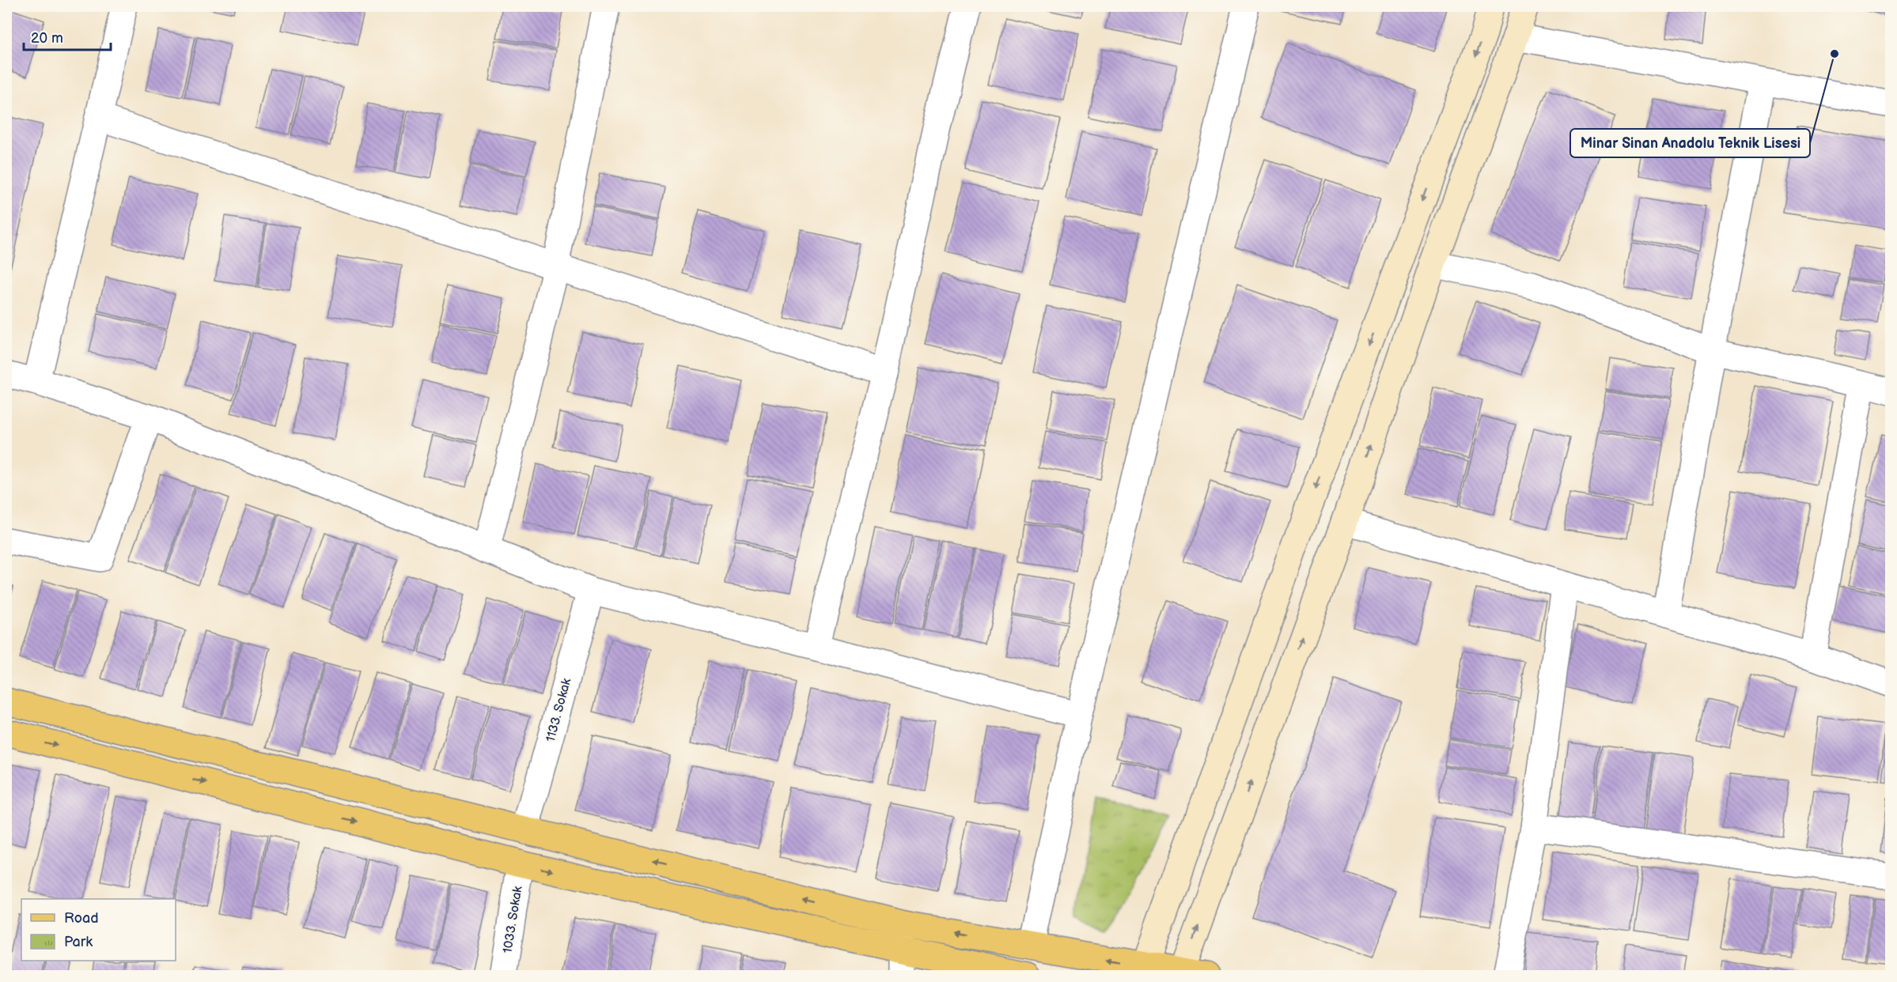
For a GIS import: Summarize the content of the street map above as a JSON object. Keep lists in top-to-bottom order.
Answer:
{
  "streets": {
    "street": ["1133. Sokak", "1033. Sokak"]
  },
  "places": ["Minar Sinan Anadolu Teknik Lisesi"],
  "legend": ["Road", "Park"],
  "scale_bar": "20 m"
}
